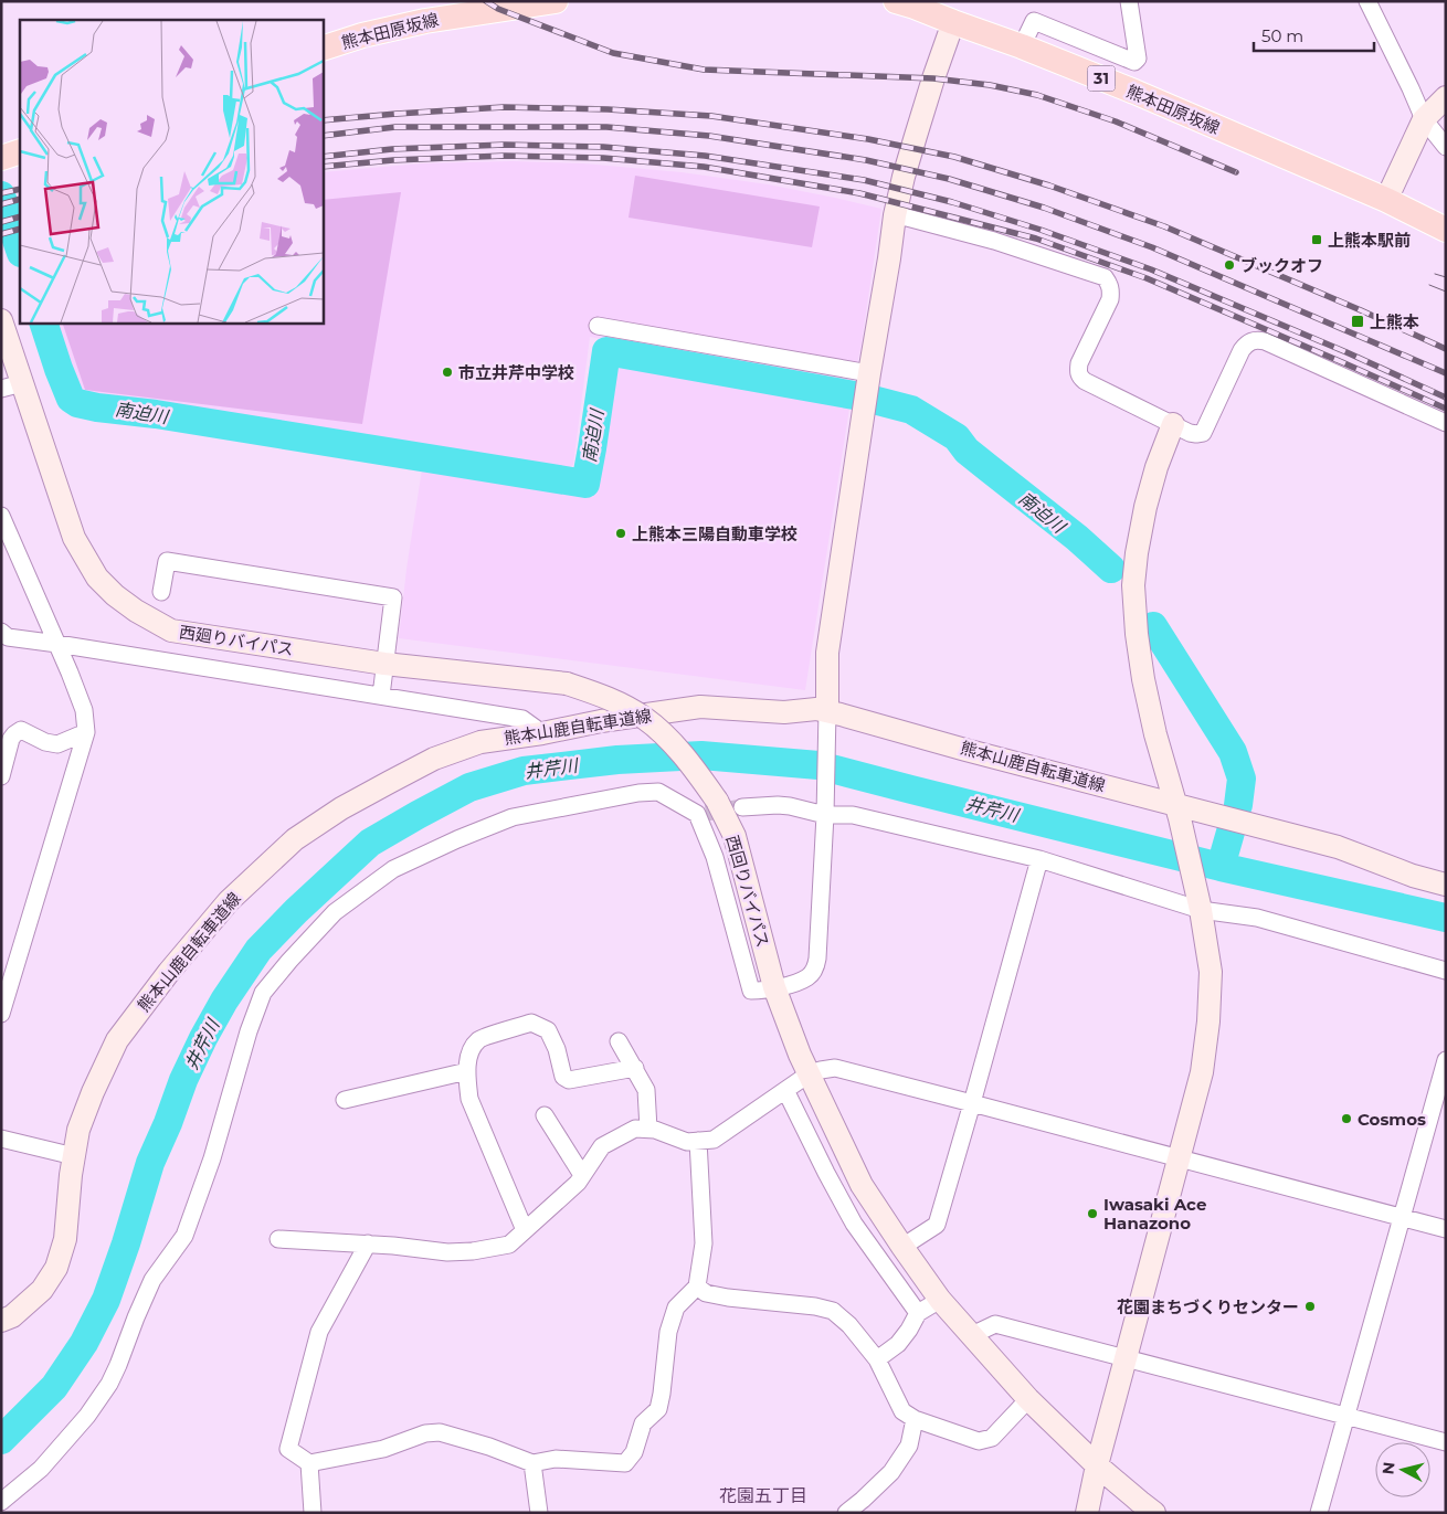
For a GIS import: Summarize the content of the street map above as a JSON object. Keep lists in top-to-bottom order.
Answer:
{
  "streets": {
    "main road": ["熊本田原坂線", "31"],
    "street": ["西廻りバイパス", "熊本山鹿自転車道線", "西回りバイパス"]
  },
  "crossings": [
    ["西廻りバイパス", "西回りバイパス"]
  ],
  "districts": ["花園五丁目"],
  "water": ["南迫川", "井芹川"],
  "places": {
    "transit": ["上熊本駅前", "上熊本"],
    "other": [
      "ブックオフ",
      "市立井芹中学校",
      "上熊本三陽自動車学校",
      "Cosmos",
      "Iwasaki Ace Hanazono",
      "花園まちづくりセンター"
    ]
  },
  "scale_bar": "50 m",
  "north": "left"
}
